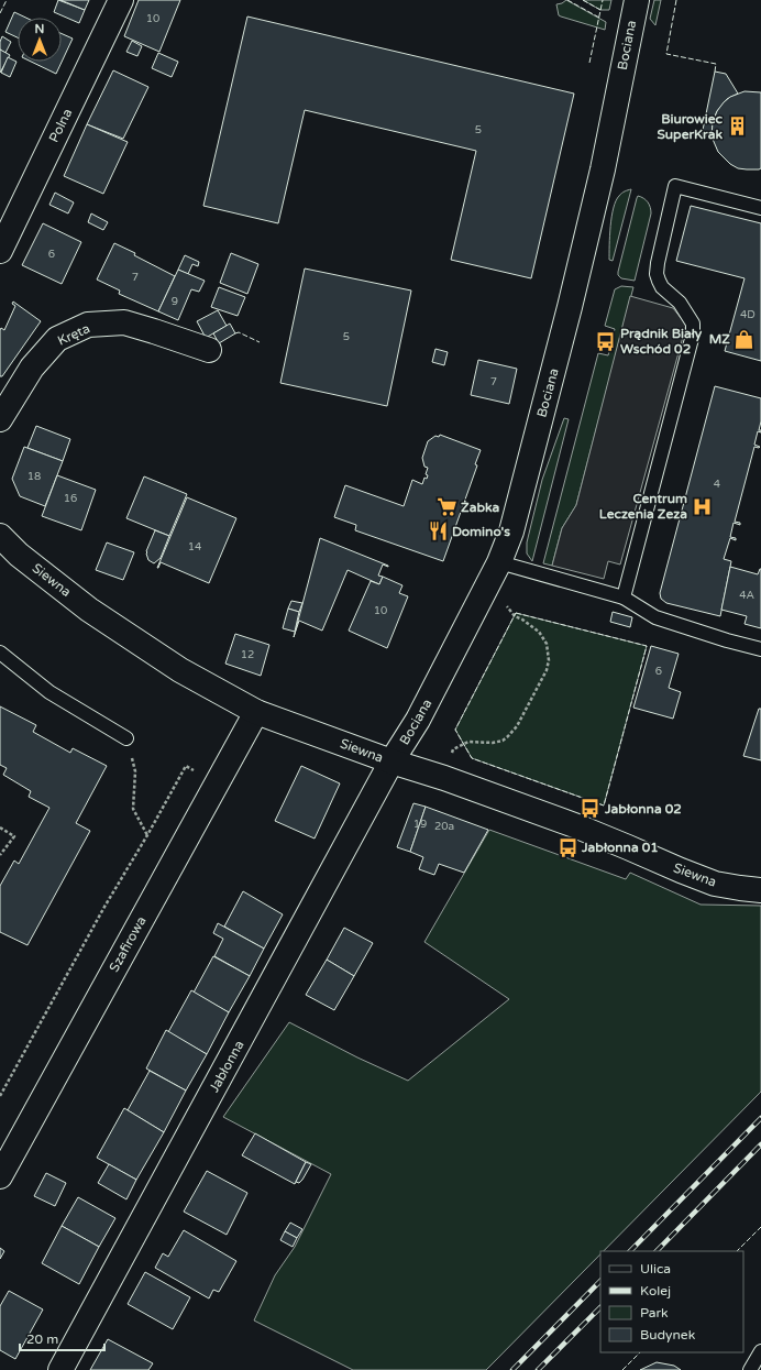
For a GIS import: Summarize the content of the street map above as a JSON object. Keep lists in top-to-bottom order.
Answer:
{
  "streets": {
    "street": [
      "Bociana",
      "Polna",
      "Kręta",
      "Siewna",
      "Szafirowa",
      "Jabłonna"
    ]
  },
  "crossings": [
    ["Bociana", "Siewna"],
    ["Bociana", "Jabłonna"],
    ["Siewna", "Szafirowa"],
    ["Siewna", "Jabłonna"]
  ],
  "places": {
    "building": ["Biurowiec SuperKrak"],
    "shop": ["MZ"],
    "bus stop": ["Prądnik Biały Wschód 02", "Jabłonna 02", "Jabłonna 01"],
    "hospital": ["Centrum Leczenia Zeza"],
    "supermarket": ["Żabka"],
    "restaurant": ["Domino's"]
  },
  "house_numbers": [
    "10",
    "5",
    "6",
    "7",
    "9",
    "4D",
    "5",
    "7",
    "18",
    "4",
    "16",
    "14",
    "4A",
    "10",
    "12",
    "6",
    "19",
    "20a"
  ],
  "legend": [
    "Ulica",
    "Kolej",
    "Park",
    "Budynek"
  ],
  "scale_bar": "20 m",
  "north": "top"
}
